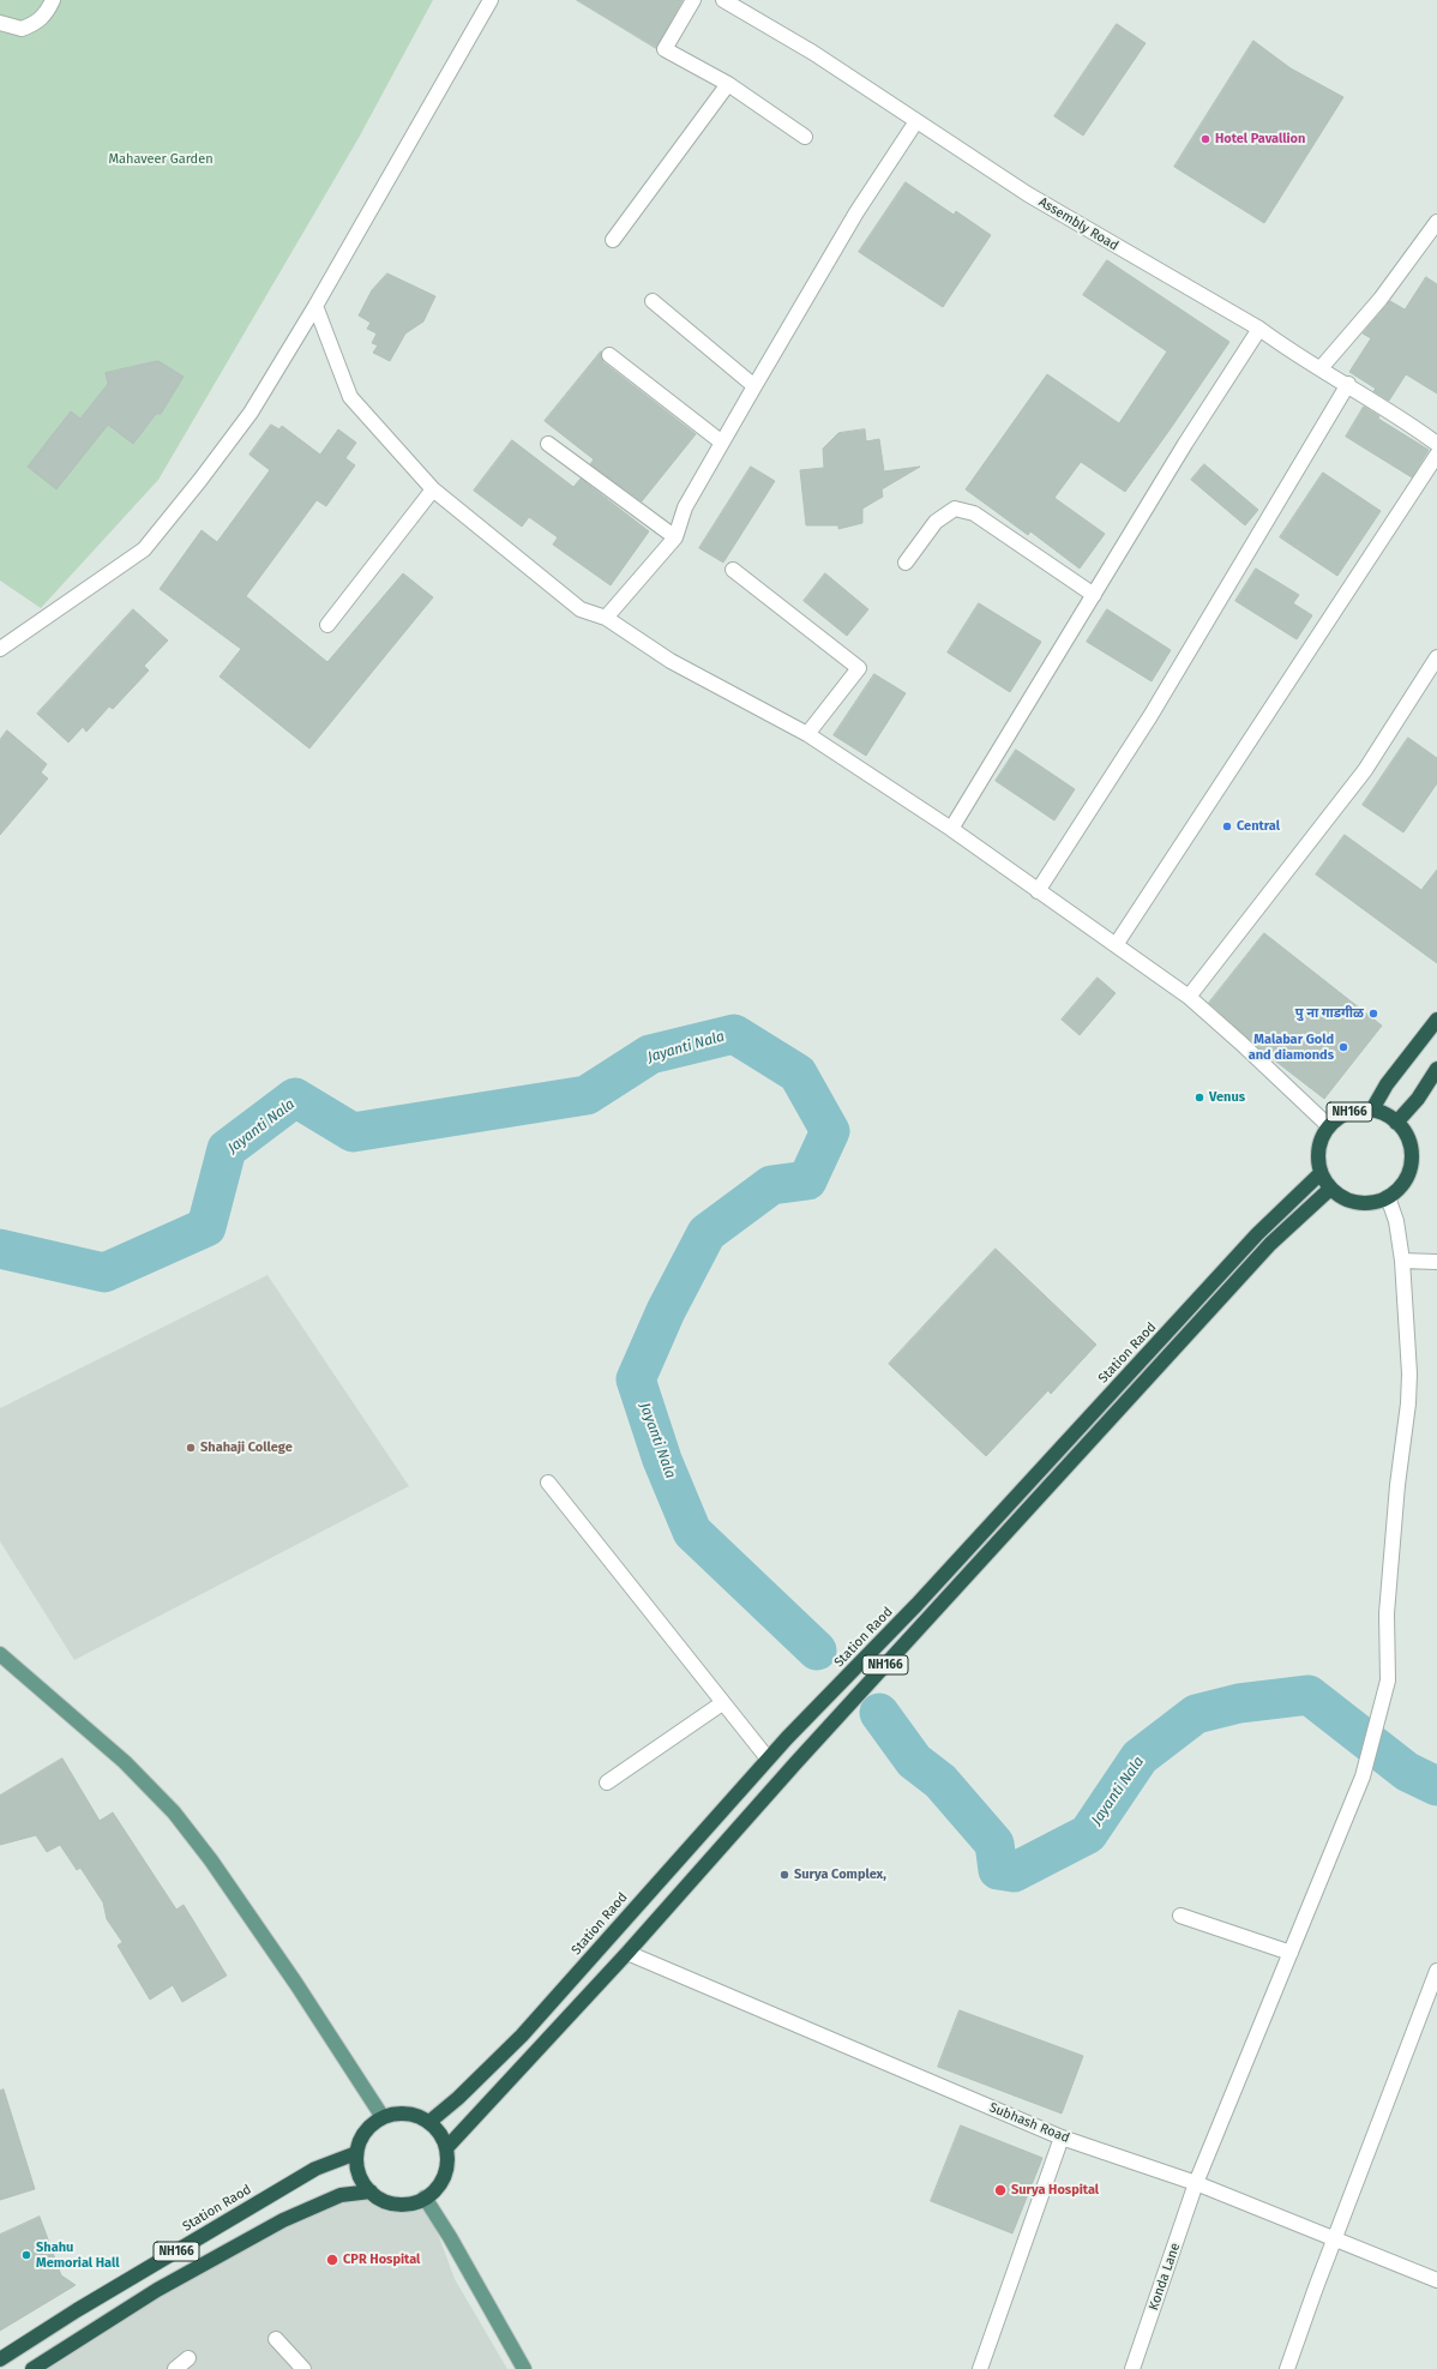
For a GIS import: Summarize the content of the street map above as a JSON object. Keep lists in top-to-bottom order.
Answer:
{
  "streets": {
    "highway": ["NH166", "Station Raod"],
    "street": ["Assembly Road", "Subhash Road", "Konda Lane"]
  },
  "crossings": [
    ["NH166", "Station Raod"],
    ["NH166", "Subhash Road"],
    ["NH166", "Konda Lane"],
    ["Station Raod", "Konda Lane"],
    ["Subhash Road", "Konda Lane"]
  ],
  "water": ["Jayanti Nala"],
  "parks": ["Mahaveer Garden"],
  "places": [
    "Hotel Pavallion",
    "Central",
    "पु ना गाडगीळ",
    "Malabar Gold and diamonds",
    "Venus",
    "Shahaji College",
    "Surya Complex,",
    "Surya Hospital",
    "Shahu Memorial Hall",
    "CPR Hospital"
  ]
}
